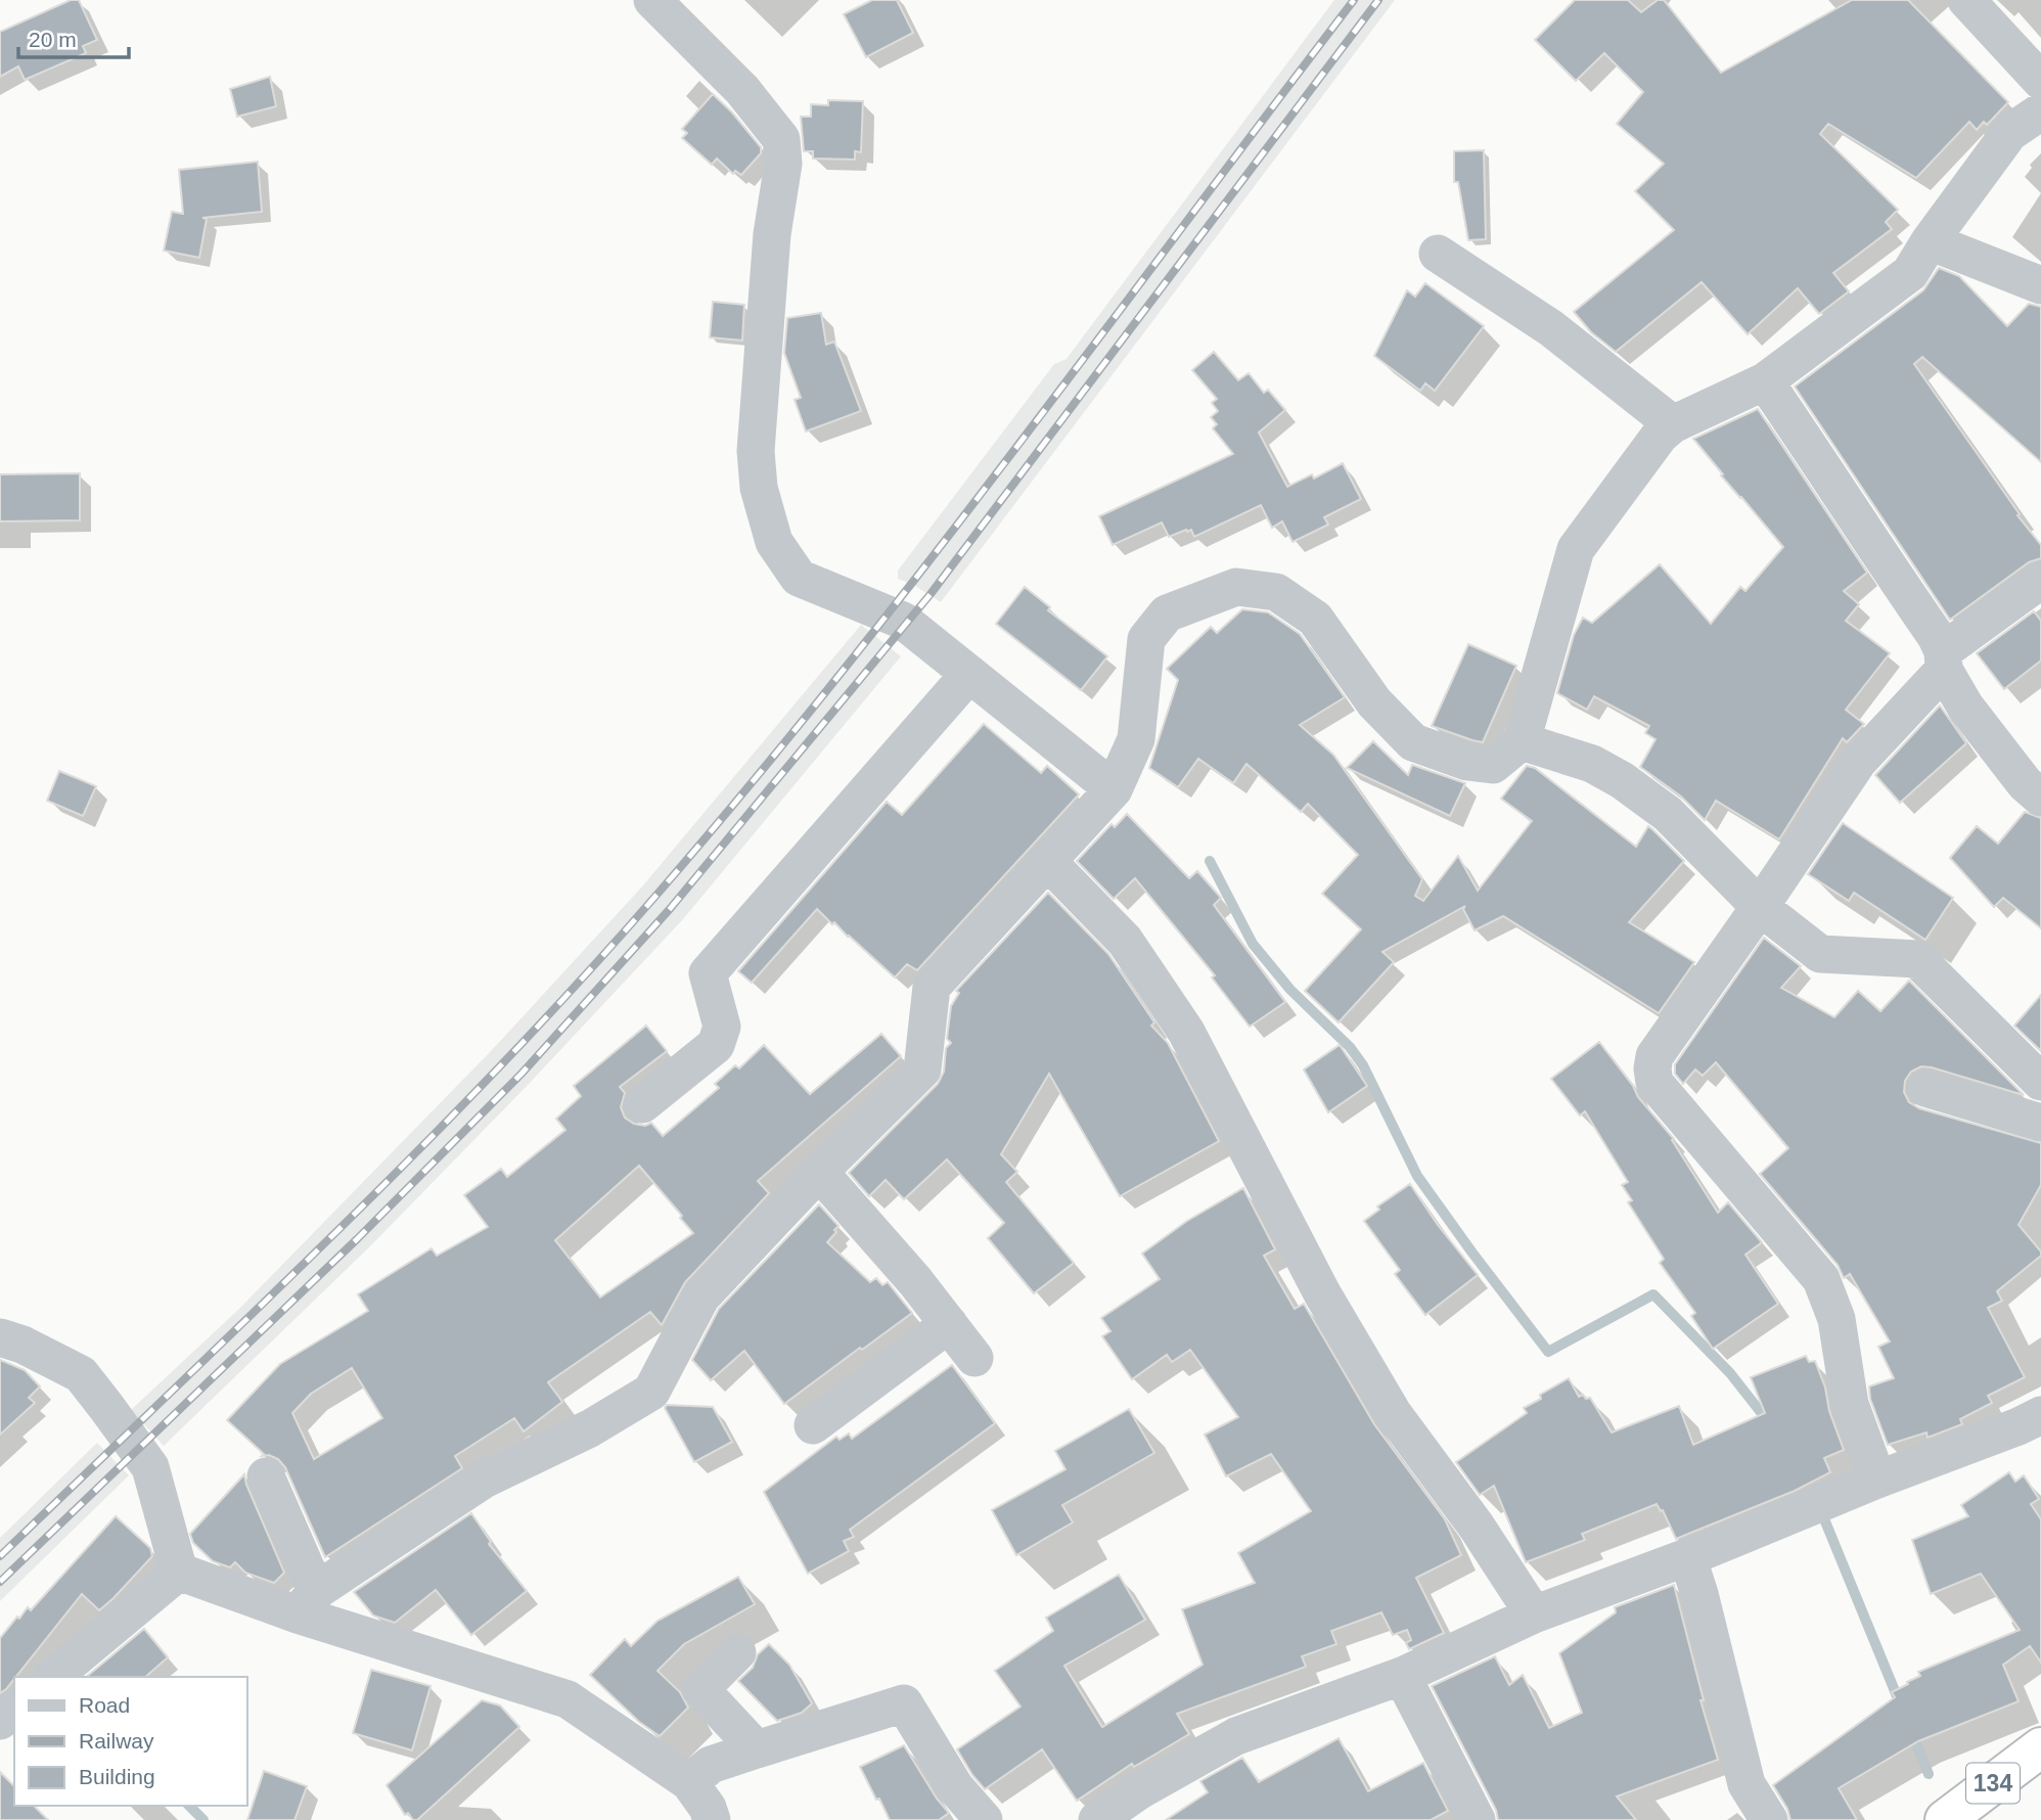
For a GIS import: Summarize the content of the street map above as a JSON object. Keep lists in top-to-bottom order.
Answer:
{
  "streets": {
    "highway": ["134"]
  },
  "legend": ["Road", "Railway", "Building"],
  "scale_bar": "20 m"
}
